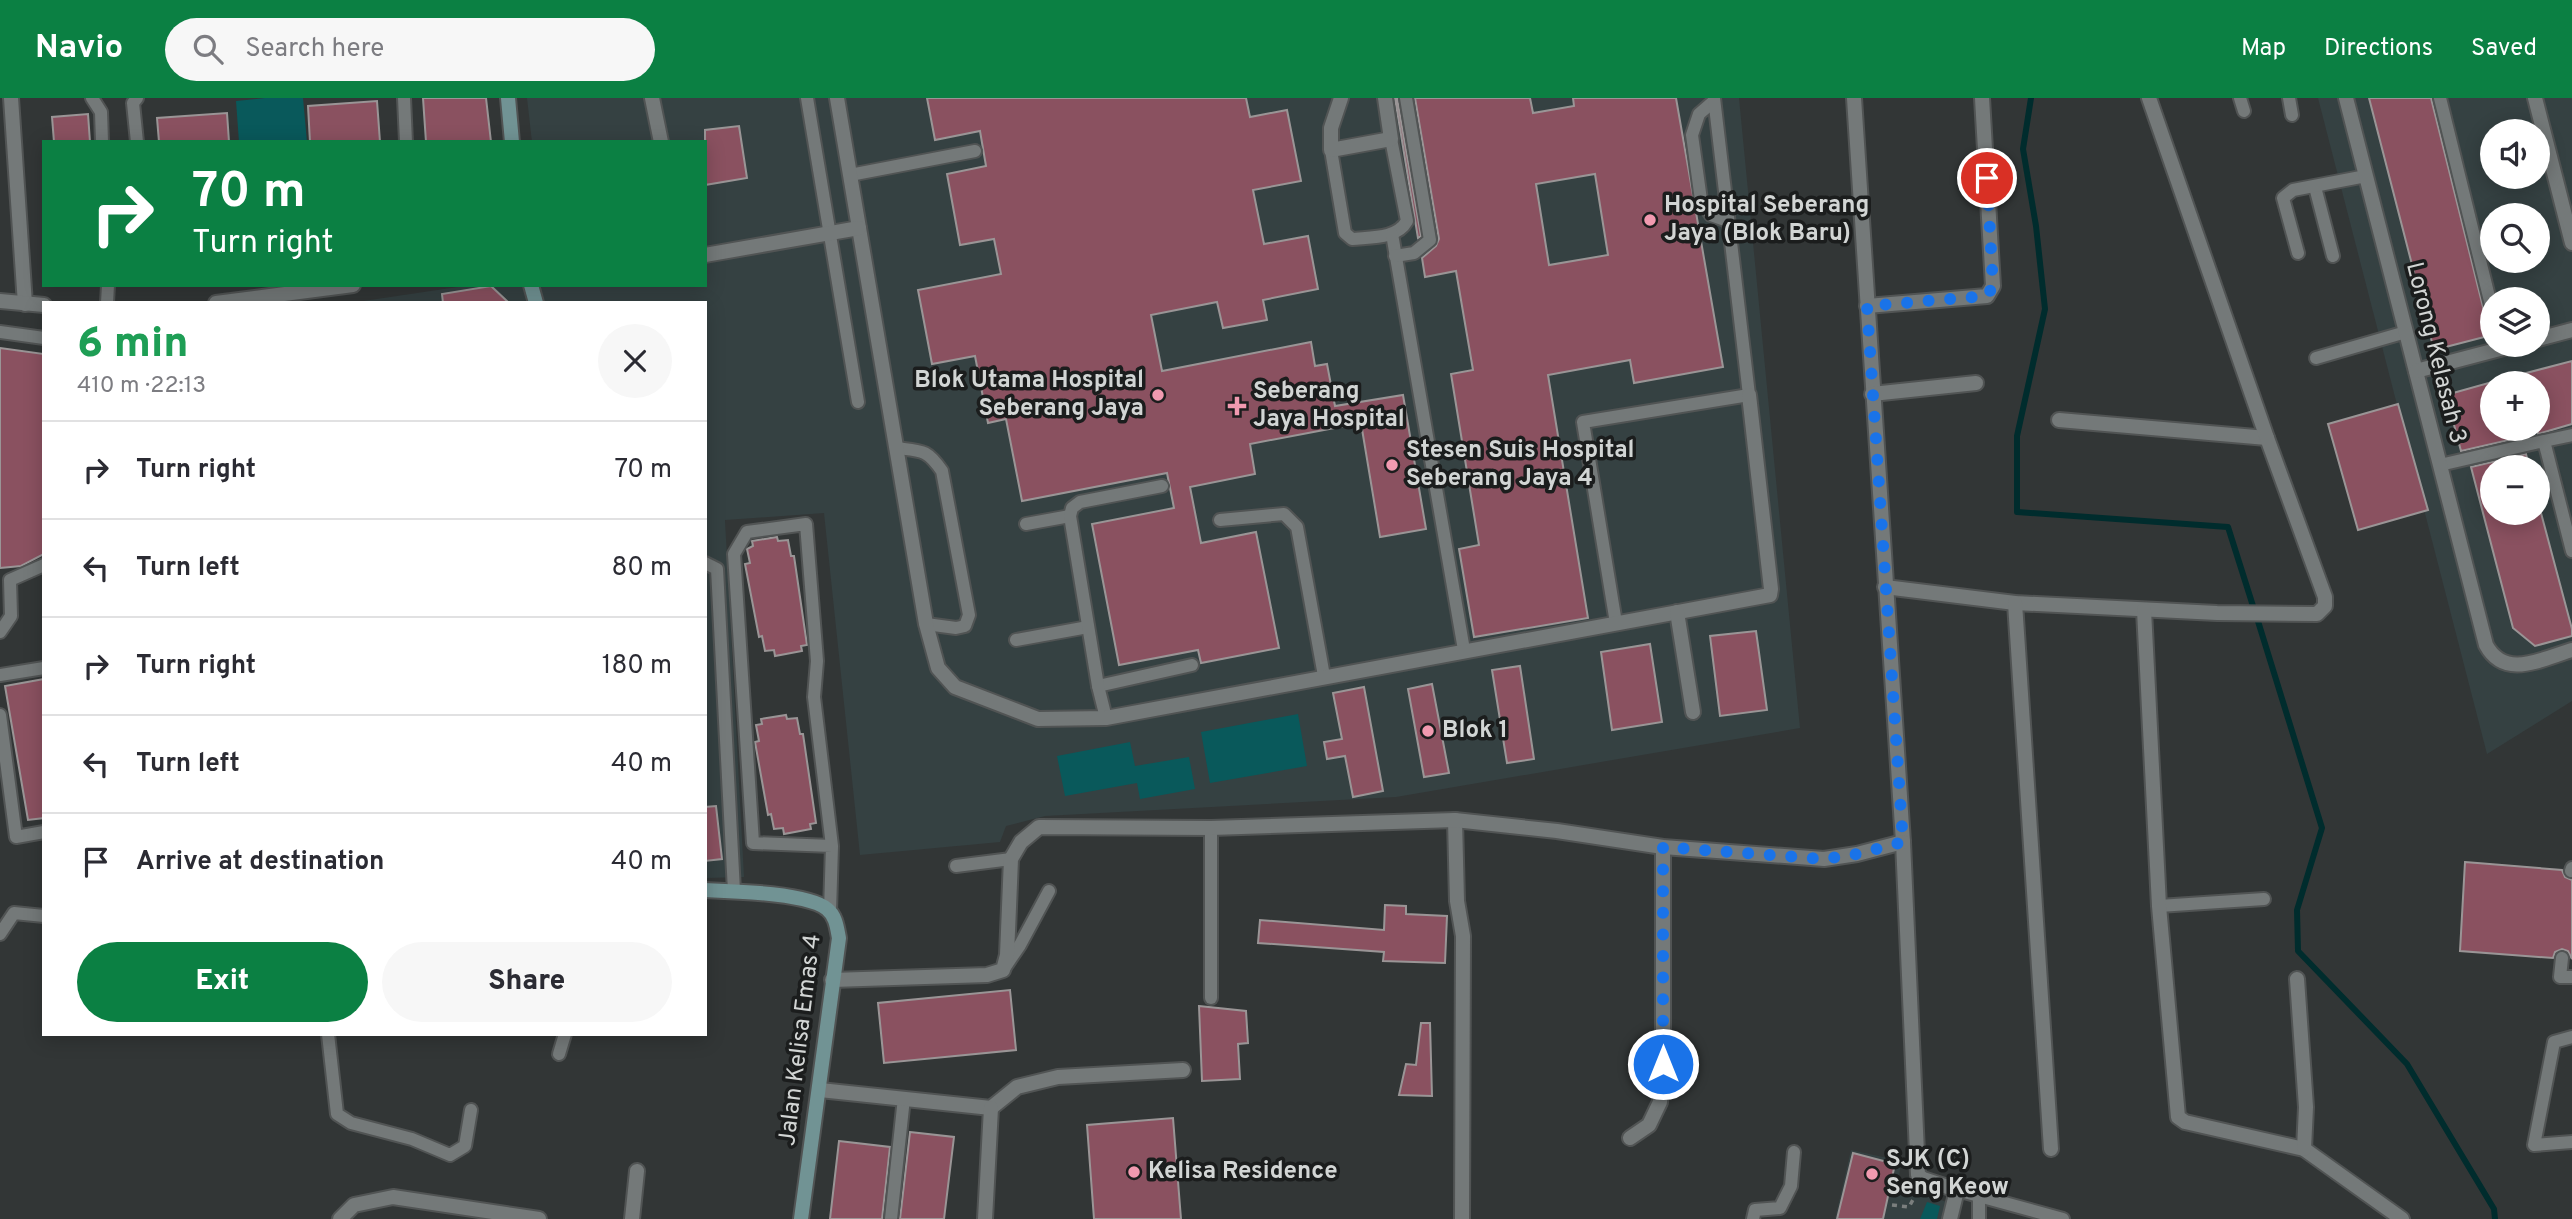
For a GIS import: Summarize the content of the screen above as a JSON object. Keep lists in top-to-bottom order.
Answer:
{
  "streets": {
    "street": ["Lorong Kelasah 3", "Jalan Kelisa Emas 4"]
  },
  "places": {
    "other": [
      "Hospital Seberang Jaya (Blok Baru)",
      "Blok Utama Hospital Seberang Jaya",
      "Stesen Suis Hospital Seberang Jaya 4",
      "Blok 1",
      "Kelisa Residence",
      "SJK (C) Seng Keow"
    ],
    "health": ["Seberang Jaya Hospital"]
  },
  "page": {
    "header": "Navio",
    "search": "Search here",
    "nav": ["Map", "Directions", "Saved"],
    "map_buttons": ["+", "−"],
    "turn": ["70 m", "Turn right"],
    "heading": ["6 min", "410 m · 22:13"],
    "list": [
      {
        "name": "Turn right",
        "value": "70 m"
      },
      {
        "name": "Turn left",
        "value": "80 m"
      },
      {
        "name": "Turn right",
        "value": "180 m"
      },
      {
        "name": "Turn left",
        "value": "40 m"
      },
      {
        "name": "Arrive at destination",
        "value": "40 m"
      }
    ],
    "buttons": ["Exit", "Share"]
  }
}
